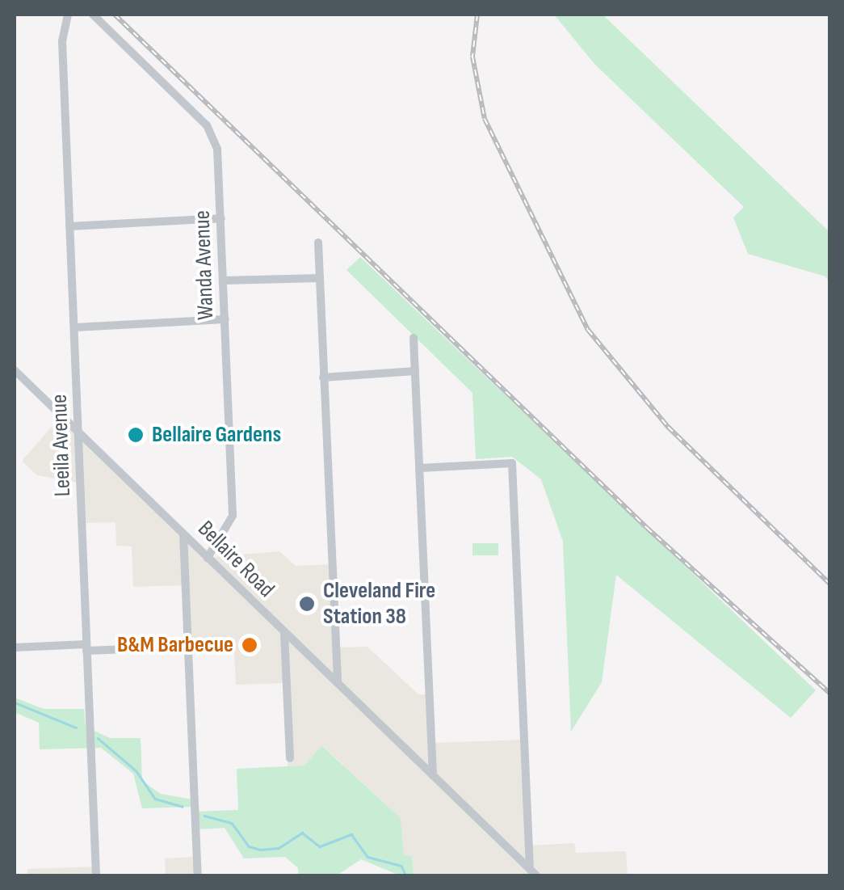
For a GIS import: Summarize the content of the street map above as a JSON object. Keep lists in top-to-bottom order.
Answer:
{
  "streets": {
    "street": ["Wanda Avenue", "Leeila Avenue", "Bellaire Road"]
  },
  "crossings": [
    ["Wanda Avenue", "Bellaire Road"],
    ["Leeila Avenue", "Bellaire Road"]
  ],
  "places": ["Bellaire Gardens", "Cleveland Fire Station 38", "B&M Barbecue"]
}
